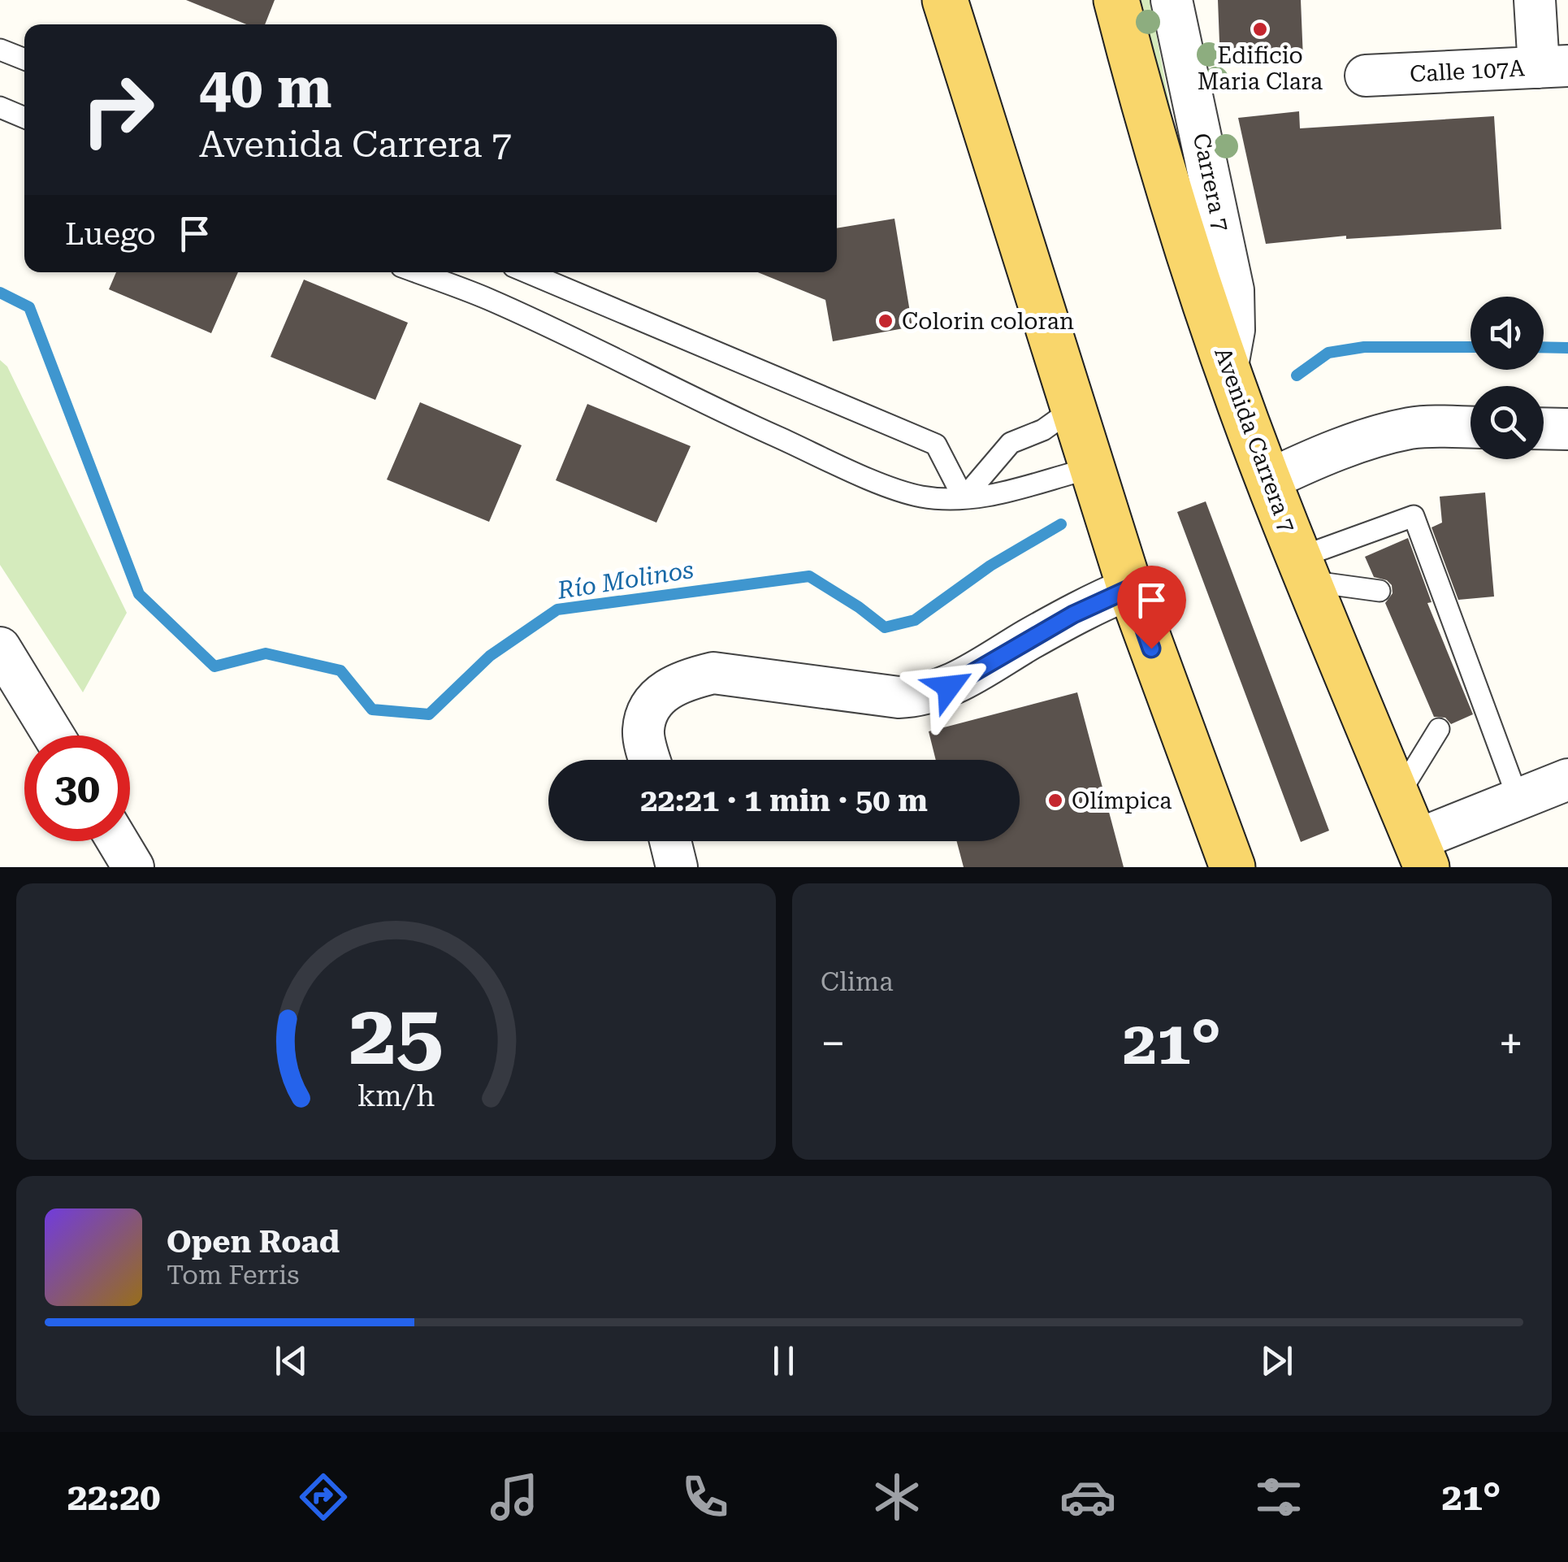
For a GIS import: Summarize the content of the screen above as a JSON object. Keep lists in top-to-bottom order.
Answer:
{
  "streets": {
    "main road": ["Avenida Carrera 7"],
    "street": ["Calle 107A", "Carrera 7"]
  },
  "crossings": [
    ["Carrera 7", "Avenida Carrera 7"]
  ],
  "water": ["Río Molinos"],
  "places": ["Edificio Maria Clara", "Colorin coloran", "Olímpica"],
  "page": {
    "turn": ["40 m", "Avenida Carrera 7"],
    "then": "Luego",
    "limit": "30",
    "trip": "22:21 · 1 min · 50 m",
    "tile": "Clima",
    "heat": ["−", "21°", "+"],
    "song": ["Open Road", "Tom Ferris"],
    "tabs": ["22:20", "21°"],
    "gauge": ["25", "km/h"]
  }
}
